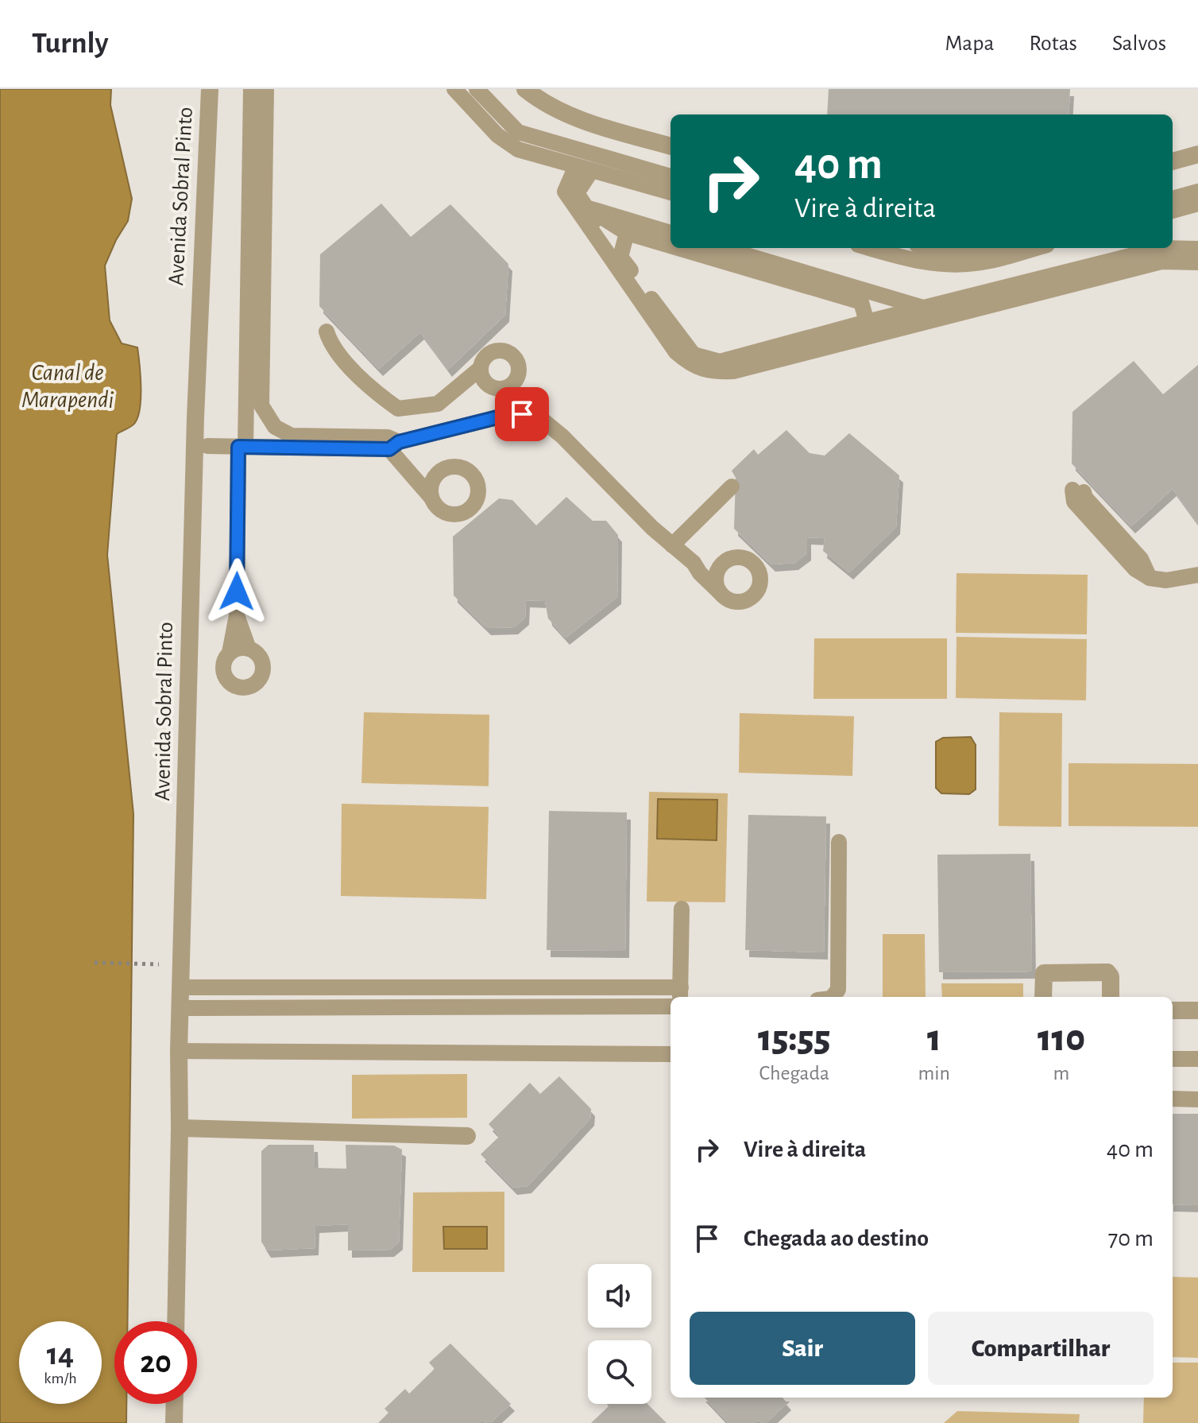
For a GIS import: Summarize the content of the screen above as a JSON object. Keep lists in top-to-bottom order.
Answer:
{
  "streets": {
    "street": ["Avenida Sobral Pinto"]
  },
  "water": ["Canal de Marapendi"],
  "page": {
    "header": "Turnly",
    "nav": ["Mapa", "Rotas", "Salvos"],
    "turn": ["40 m", "Vire à direita"],
    "eta": [
      "15:55",
      "Chegada",
      "1",
      "min",
      "110",
      "m"
    ],
    "list": [
      {
        "name": "Vire à direita",
        "value": "40 m"
      },
      {
        "name": "Chegada ao destino",
        "value": "70 m"
      }
    ],
    "buttons": ["Sair", "Compartilhar"],
    "speed": "14 km/h",
    "limit": "20"
  }
}
